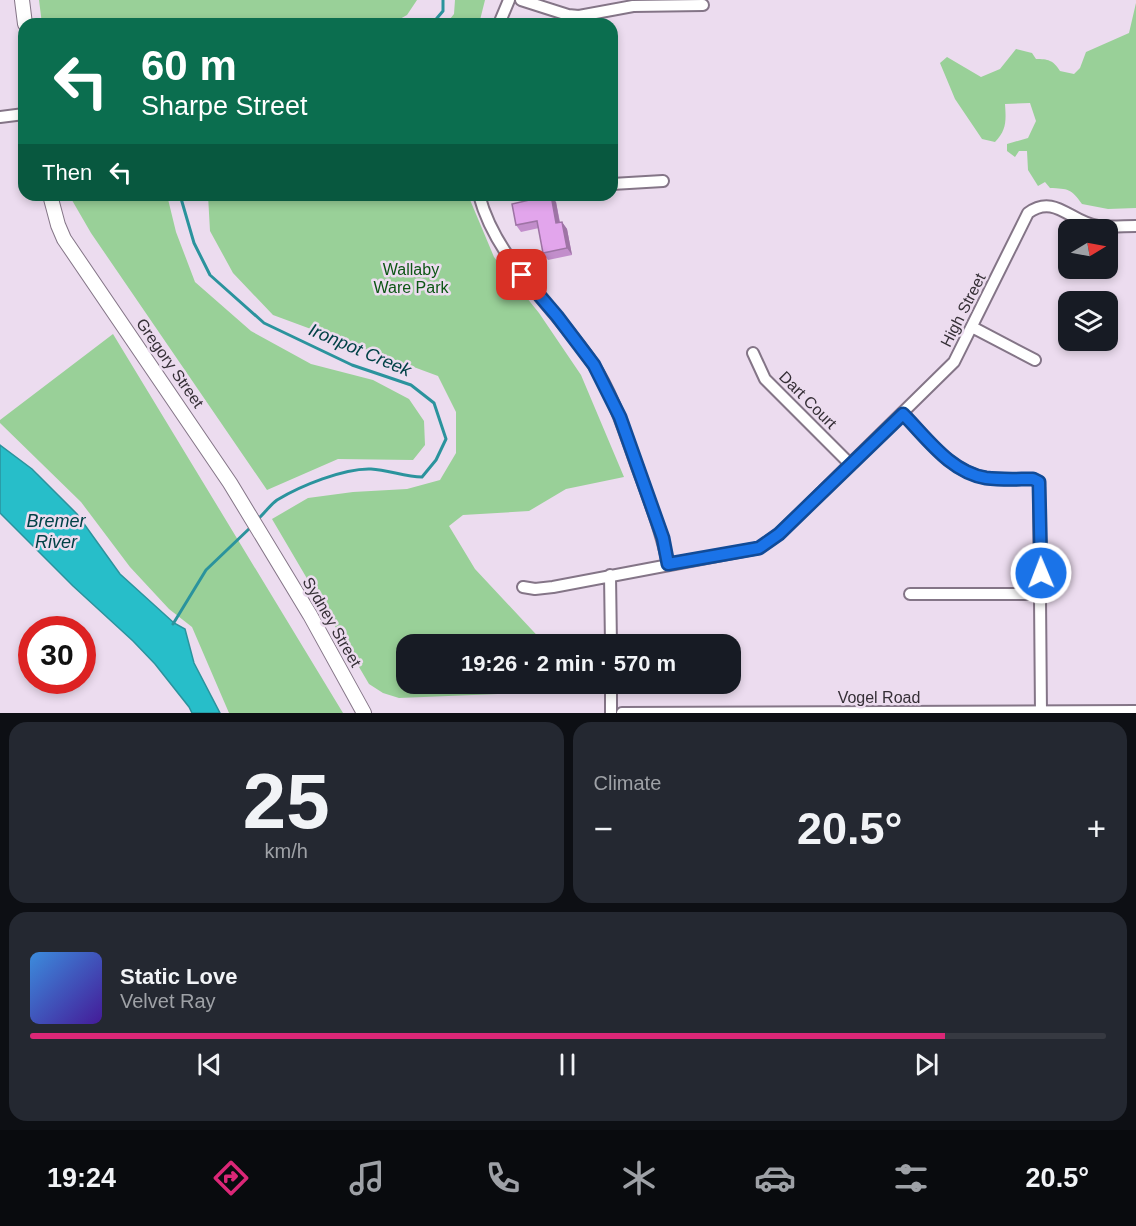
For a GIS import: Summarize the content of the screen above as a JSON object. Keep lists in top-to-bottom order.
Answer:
{
  "streets": {
    "main road": ["Gregory Street", "Sydney Street"],
    "street": ["High Street", "Dart Court", "Vogel Road"]
  },
  "crossings": [
    ["High Street", "Dart Court"],
    ["Gregory Street", "Sydney Street"]
  ],
  "water": ["Ironpot Creek", "Bremer River"],
  "parks": ["Wallaby Ware Park"],
  "north": "right",
  "page": {
    "turn": ["60 m", "Sharpe Street"],
    "then": "Then",
    "limit": "30",
    "trip": "19:26 · 2 min · 570 m",
    "tile": [
      ["25", "km/h"],
      "Climate"
    ],
    "heat": ["−", "20.5°", "+"],
    "song": ["Static Love", "Velvet Ray"],
    "tabs": ["19:24", "20.5°"]
  }
}
